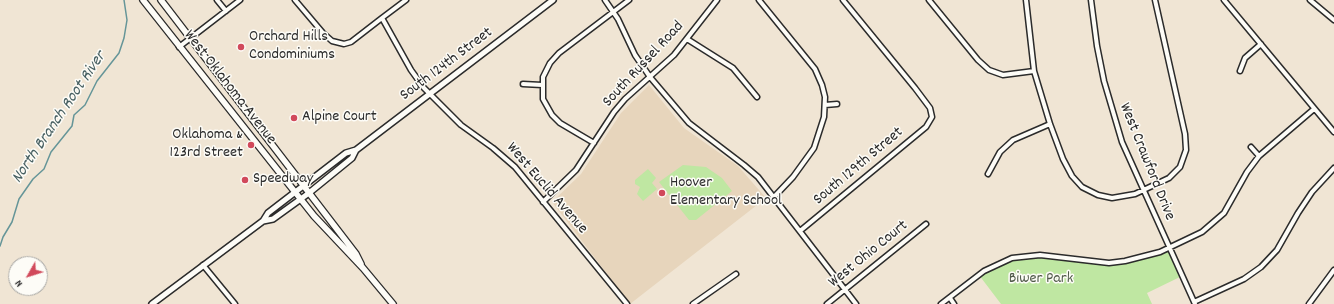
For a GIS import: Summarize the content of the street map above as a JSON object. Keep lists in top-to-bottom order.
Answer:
{
  "streets": {
    "main road": ["West Oklahoma Avenue"],
    "street": [
      "South 124th Street",
      "South Russel Road",
      "West Crawford Drive",
      "South 129th Street",
      "West Euclid Avenue",
      "West Ohio Court"
    ]
  },
  "crossings": [
    ["South 124th Street", "West Oklahoma Avenue"],
    ["South 124th Street", "West Euclid Avenue"],
    ["South Russel Road", "West Euclid Avenue"]
  ],
  "water": ["North Branch Root River"],
  "parks": ["Biwer Park"],
  "places": [
    "Orchard Hills Condominiums",
    "Alpine Court",
    "Oklahoma & 123rd Street",
    "Speedway",
    "Hoover Elementary School"
  ],
  "north": "bottom left"
}
